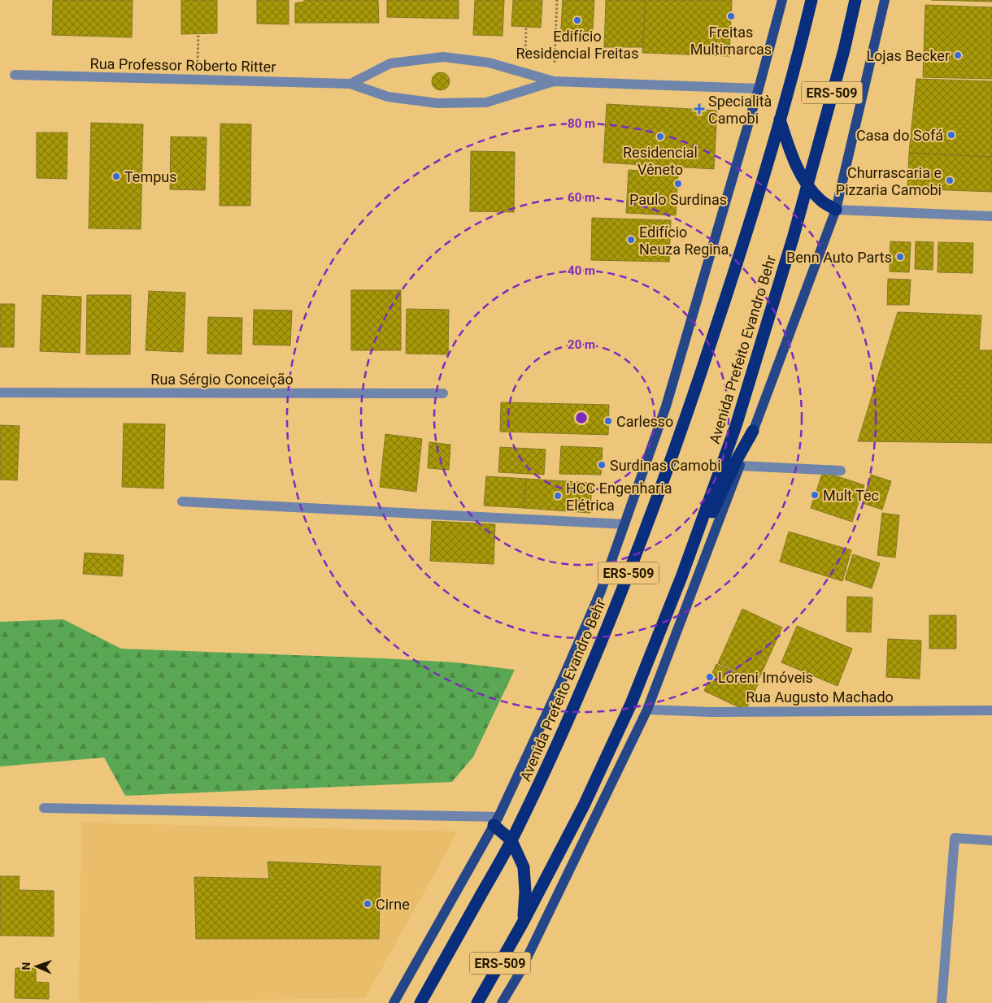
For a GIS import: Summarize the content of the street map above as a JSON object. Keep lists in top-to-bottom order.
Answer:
{
  "streets": {
    "highway": ["ERS-509", "Avenida Prefeito Evandro Behr"],
    "street": ["Rua Professor Roberto Ritter", "Rua Sérgio Conceição", "Rua Augusto Machado"]
  },
  "crossings": [
    ["Rua Professor Roberto Ritter", "Avenida Prefeito Evandro Behr"],
    ["ERS-509", "Avenida Prefeito Evandro Behr"],
    ["ERS-509", "Rua Augusto Machado"]
  ],
  "places": {
    "other": [
      "Freitas Multimarcas",
      "Edifício Residencial Freitas",
      "Lojas Becker",
      "Casa do Sofá",
      "Residencial Vêneto",
      "Tempus",
      "Churrascaria e Pizzaria Camobi",
      "Paulo Surdinas",
      "Edifício Neuza Regina",
      "Benn Auto Parts",
      "Carlesso",
      "Surdinas Camobi",
      "Mult Tec",
      "HCC Engenharia Elétrica",
      "Loreni Imóveis",
      "Cirne"
    ],
    "health": ["Specialità Camobi"]
  },
  "north": "left",
  "rings": [
    "80 m",
    "60 m",
    "40 m",
    "20 m"
  ]
}
